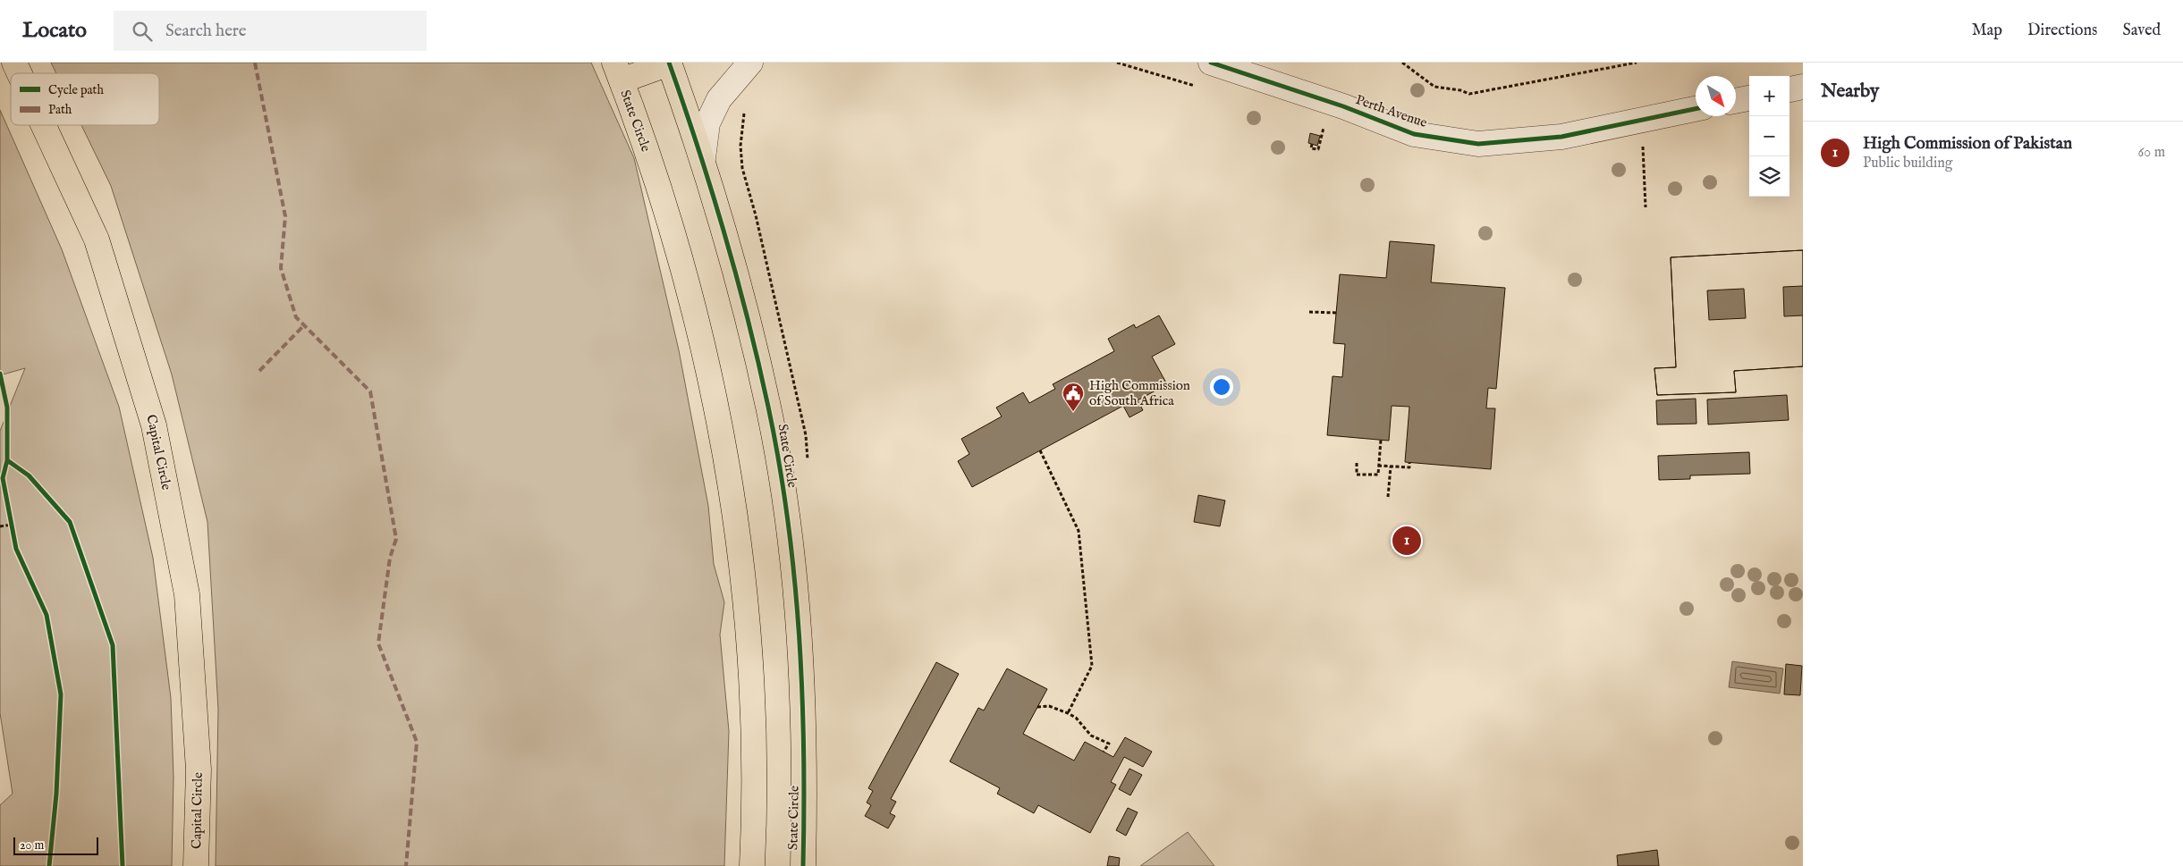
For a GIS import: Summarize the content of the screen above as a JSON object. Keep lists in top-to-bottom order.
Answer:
{
  "streets": {
    "main road": ["State Circle", "Capital Circle"],
    "street": ["Perth Avenue"]
  },
  "places": {
    "public building": ["High Commission of South Africa"]
  },
  "legend": ["Cycle path", "Path"],
  "scale_bar": "20 m",
  "north": "bottom right",
  "page": {
    "header": "Locato",
    "search": "Search here",
    "nav": ["Map", "Directions", "Saved"],
    "heading": "Nearby",
    "map_buttons": ["+", "−"],
    "list": [
      {
        "mark": "1",
        "name": "High Commission of Pakistan",
        "note": "Public building",
        "value": "60 m"
      }
    ],
    "pins": "1",
    "scale": "20 m"
  }
}
